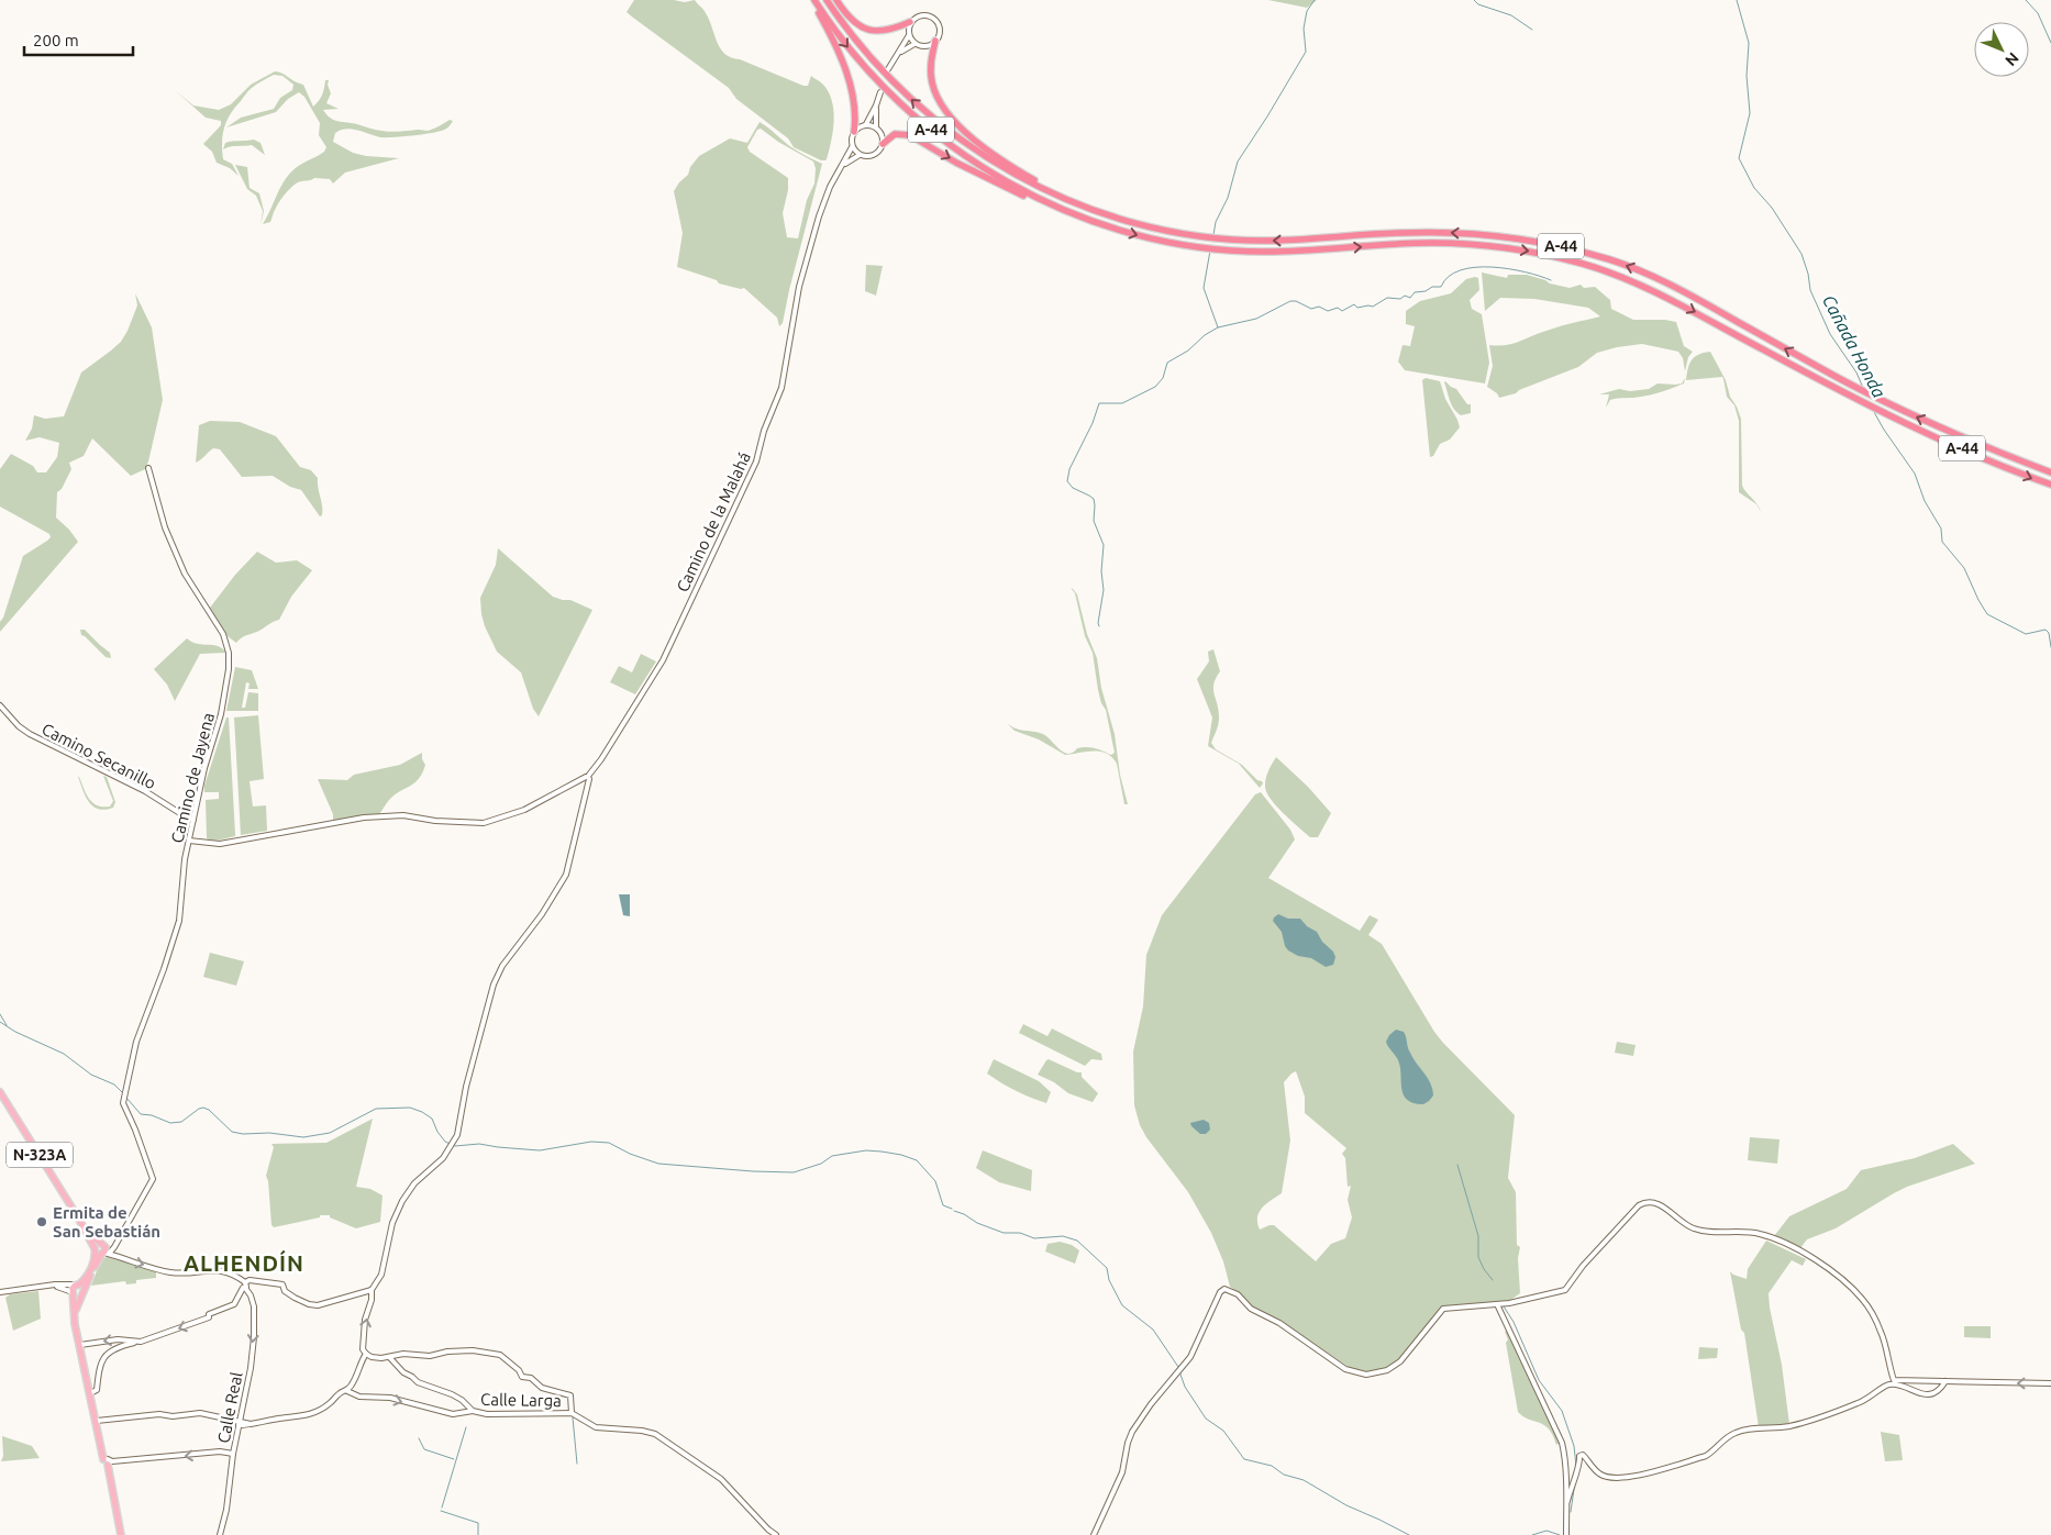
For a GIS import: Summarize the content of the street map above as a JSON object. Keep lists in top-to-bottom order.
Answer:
{
  "streets": {
    "highway": ["A-44"],
    "main road": ["N-323A"],
    "street": [
      "Camino de la Malahá",
      "Camino Secanillo",
      "Camino de Jayena",
      "Calle Larga",
      "Calle Real"
    ]
  },
  "crossings": [
    ["Camino Secanillo", "Camino de Jayena"]
  ],
  "one_way": ["Calle Real"],
  "districts": ["ALHENDÍN"],
  "water": ["Cañada Honda"],
  "places": ["Ermita de San Sebastián"],
  "scale_bar": "200 m",
  "north": "bottom right"
}
